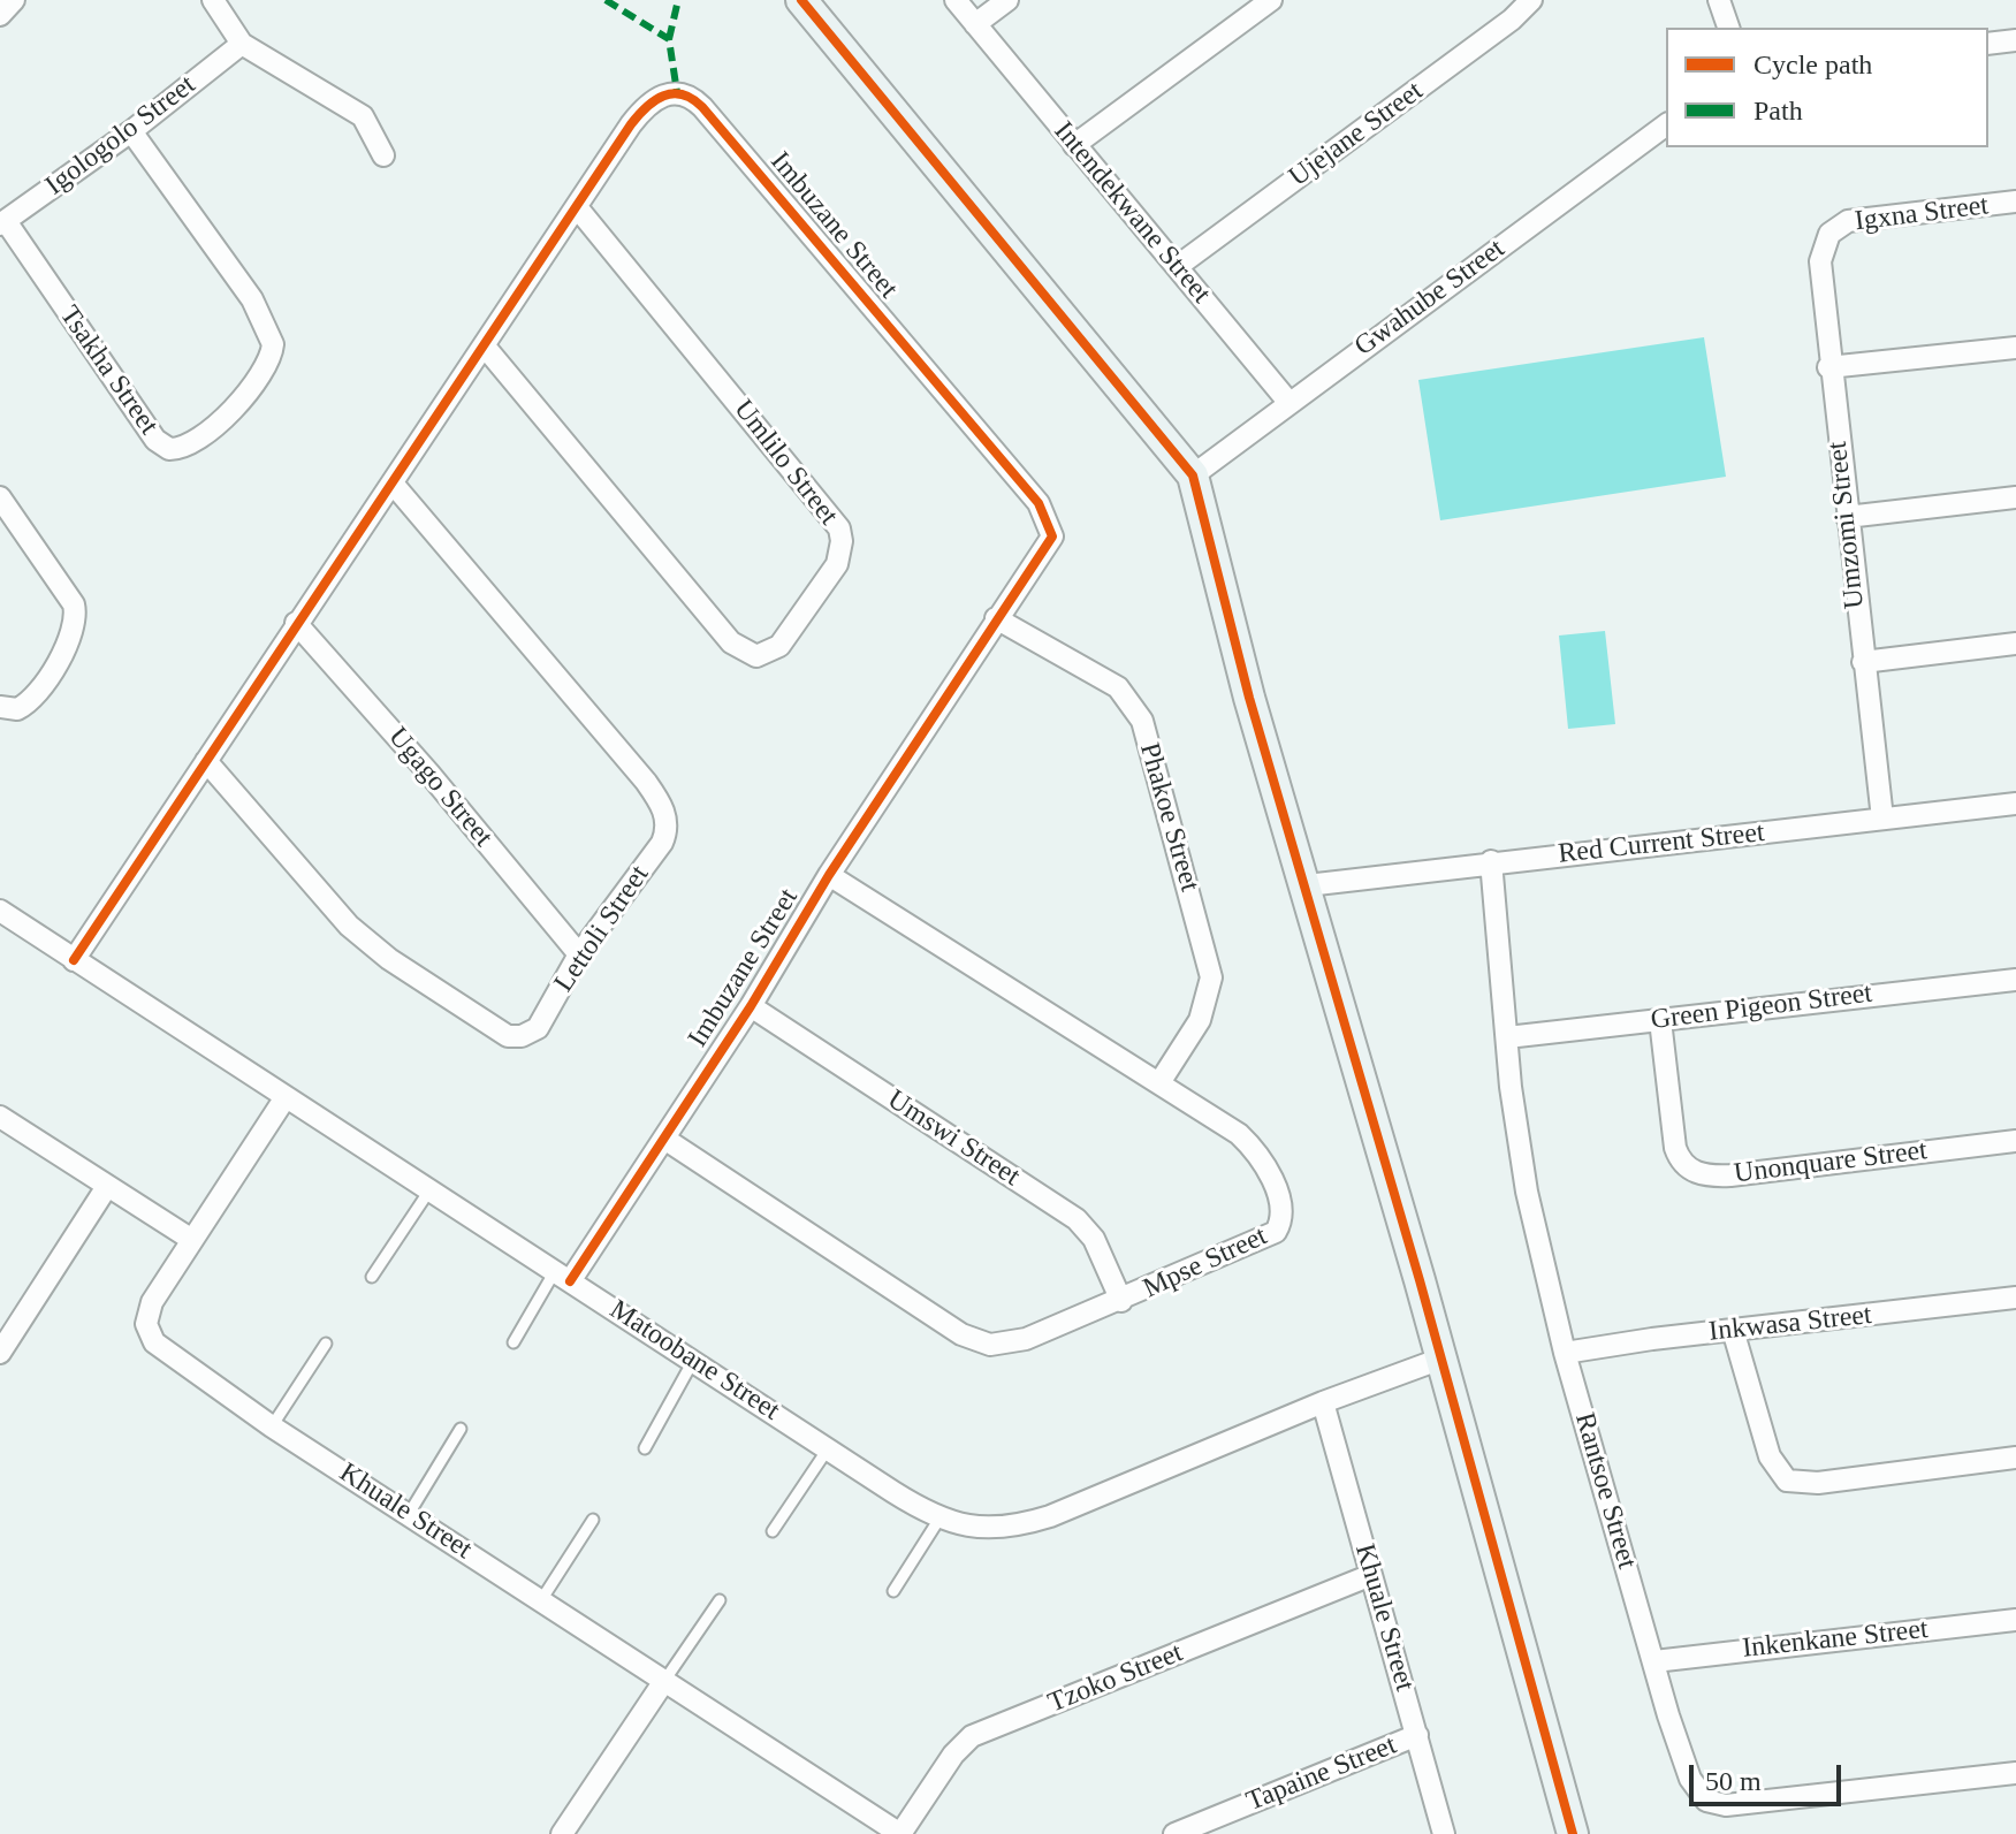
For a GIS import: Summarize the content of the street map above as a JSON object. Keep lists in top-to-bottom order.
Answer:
{
  "streets": {
    "street": [
      "Ujejane Street",
      "Igologolo Street",
      "Intendekwane Street",
      "Igxna Street",
      "Imbuzane Street",
      "Gwahube Street",
      "Tsakha Street",
      "Umlilo Street",
      "Umzomi Street",
      "Ugago Street",
      "Phakoe Street",
      "Red Current Street",
      "Lettoli Street",
      "Green Pigeon Street",
      "Umswi Street",
      "Unonquare Street",
      "Mpse Street",
      "Inkwasa Street",
      "Matoobane Street",
      "Rantsoe Street",
      "Khuale Street",
      "Inkenkane Street",
      "Tzoko Street",
      "Tapaine Street"
    ]
  },
  "crossings": [
    ["Ujejane Street", "Intendekwane Street"],
    ["Igologolo Street", "Tsakha Street"],
    ["Intendekwane Street", "Gwahube Street"],
    ["Igxna Street", "Umzomi Street"],
    ["Imbuzane Street", "Umlilo Street"],
    ["Imbuzane Street", "Ugago Street"],
    ["Imbuzane Street", "Phakoe Street"],
    ["Imbuzane Street", "Lettoli Street"],
    ["Imbuzane Street", "Umswi Street"],
    ["Imbuzane Street", "Mpse Street"],
    ["Imbuzane Street", "Matoobane Street"],
    ["Umzomi Street", "Red Current Street"],
    ["Ugago Street", "Lettoli Street"],
    ["Phakoe Street", "Mpse Street"],
    ["Red Current Street", "Rantsoe Street"],
    ["Green Pigeon Street", "Unonquare Street"],
    ["Green Pigeon Street", "Rantsoe Street"],
    ["Umswi Street", "Mpse Street"],
    ["Inkwasa Street", "Rantsoe Street"],
    ["Matoobane Street", "Khuale Street"],
    ["Rantsoe Street", "Inkenkane Street"],
    ["Khuale Street", "Tzoko Street"],
    ["Khuale Street", "Tapaine Street"]
  ],
  "legend": ["Cycle path", "Path"],
  "scale_bar": "50 m"
}
